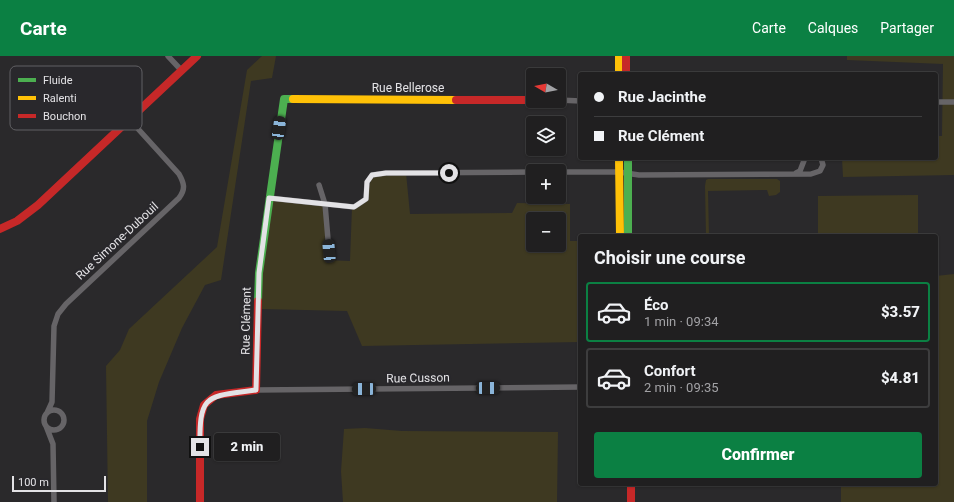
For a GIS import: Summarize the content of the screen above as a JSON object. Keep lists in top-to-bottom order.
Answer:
{
  "streets": {
    "street": [
      "Rue Bellerose",
      "Rue Simone-Dubouil",
      "Rue Clément",
      "Rue Cusson"
    ]
  },
  "crossings": [
    ["Rue Bellerose", "Rue Clément"],
    ["Rue Clément", "Rue Cusson"]
  ],
  "legend": ["Fluide", "Ralenti", "Bouchon"],
  "scale_bar": "100 m",
  "north": "left",
  "page": {
    "header": "Carte",
    "nav": ["Carte", "Calques", "Partager"],
    "map_buttons": ["+", "−"],
    "banner": ["Rue Jacinthe", "Rue Clément"],
    "heading": "Choisir une course",
    "list": [
      {
        "name": "Éco",
        "note": "1 min · 09:34",
        "value": "$3.57"
      },
      {
        "name": "Confort",
        "note": "2 min · 09:35",
        "value": "$4.81"
      }
    ],
    "buttons": "Confirmer",
    "bubble": "2 min",
    "scale": "100 m"
  }
}
